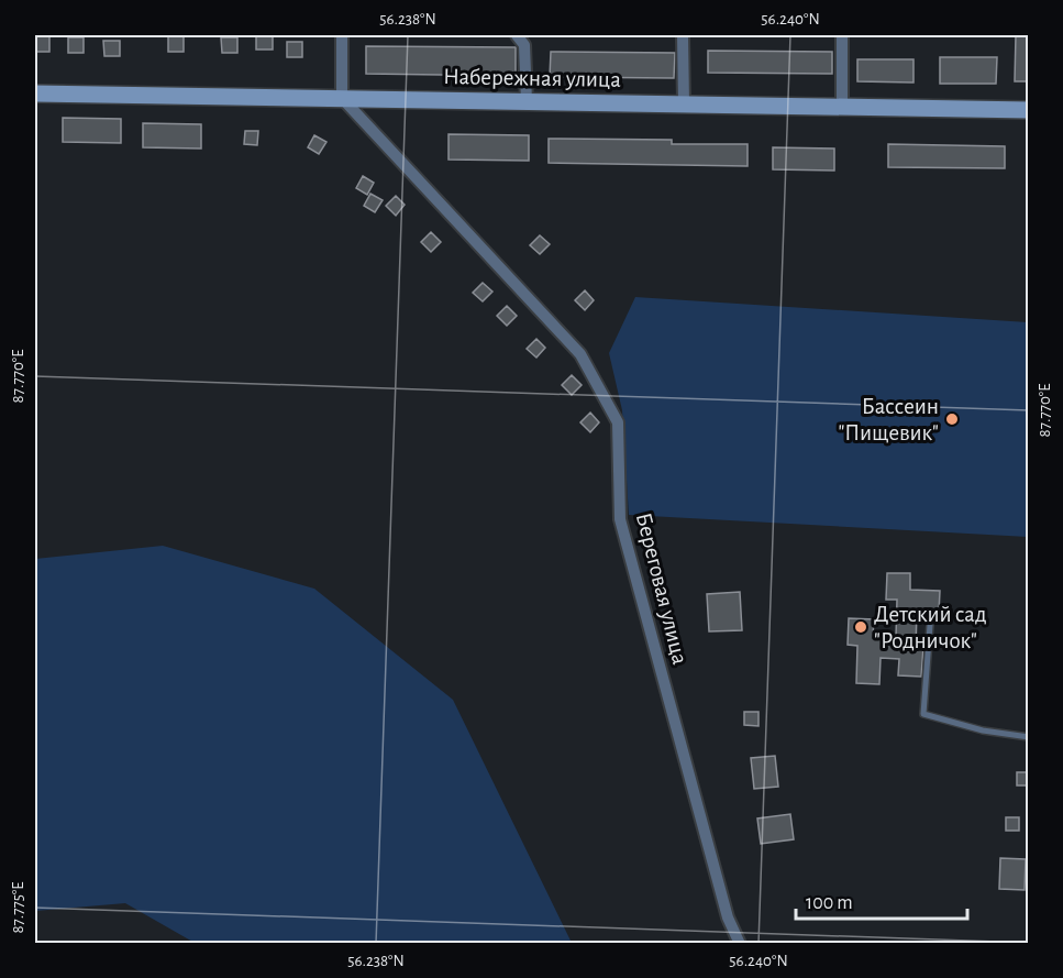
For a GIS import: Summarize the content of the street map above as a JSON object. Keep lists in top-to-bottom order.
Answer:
{
  "streets": {
    "street": ["Набережная улица", "Береговая улица"]
  },
  "crossings": [
    ["Набережная улица", "Береговая улица"]
  ],
  "places": ["Бассеин \"Пищевик\"", "Детский сад \"Родничок\""],
  "scale_bar": "100 m",
  "coordinates": [
    "56.238°N",
    "56.240°N",
    "87.770°E",
    "87.775°E"
  ]
}
